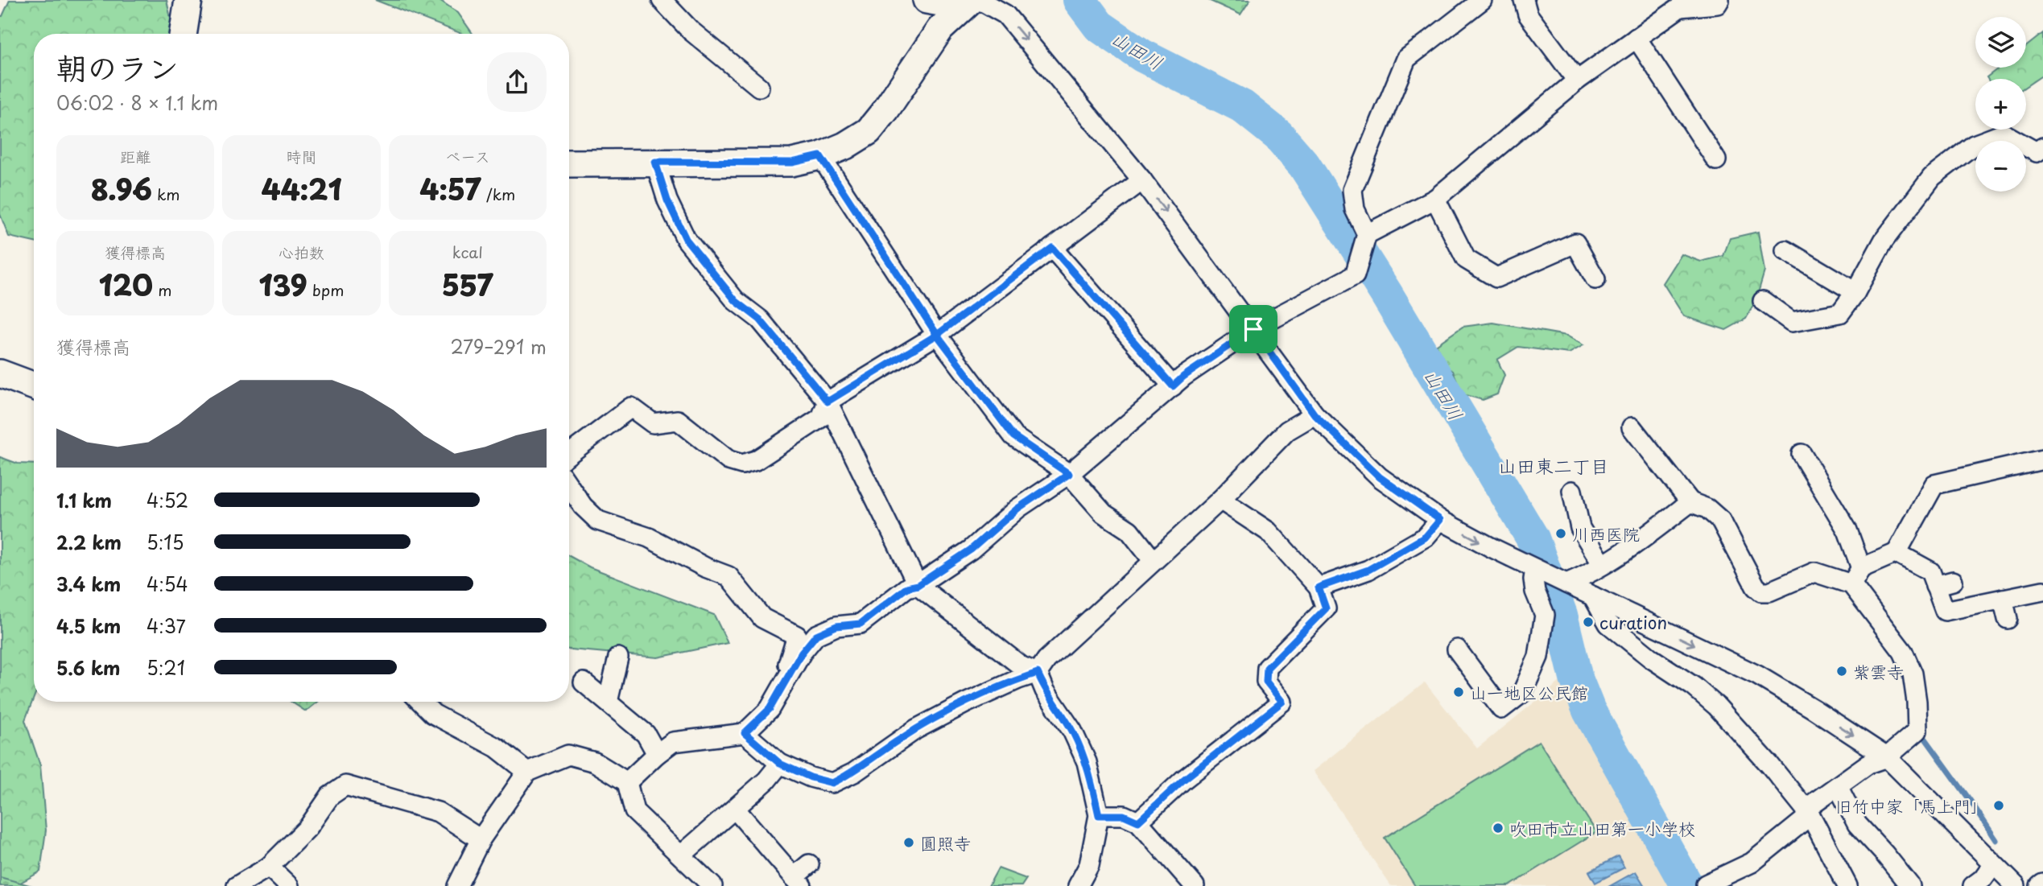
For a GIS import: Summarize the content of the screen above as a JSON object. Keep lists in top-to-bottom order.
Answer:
{
  "districts": ["山田東二丁目"],
  "water": ["山田川"],
  "places": [
    "川西医院",
    "curation",
    "紫雲寺",
    "山一地区公民館",
    "旧竹中家「馬上門」",
    "吹田市立山田第一小学校",
    "圓照寺"
  ],
  "page": {
    "map_buttons": ["+", "−"],
    "heading": ["朝のラン", "06:02 · 8 × 1.1 km"],
    "stats": [
      ["距離", "8.96 km"],
      ["時間", "44:21"],
      ["ペース", "4:57 /km"],
      ["獲得標高", "120 m"],
      ["心拍数", "139 bpm"],
      ["kcal", "557"]
    ],
    "chart": ["獲得標高", "279–291 m"],
    "list": [
      {
        "name": "1.1 km",
        "note": "4:52"
      },
      {
        "name": "2.2 km",
        "note": "5:15"
      },
      {
        "name": "3.4 km",
        "note": "4:54"
      },
      {
        "name": "4.5 km",
        "note": "4:37"
      },
      {
        "name": "5.6 km",
        "note": "5:21"
      }
    ]
  }
}
